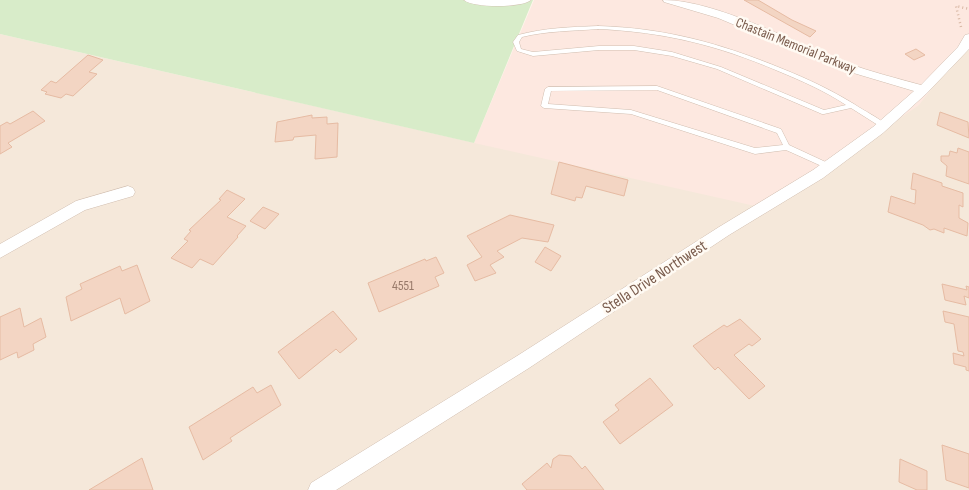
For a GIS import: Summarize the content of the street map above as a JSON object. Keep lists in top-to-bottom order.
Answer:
{
  "streets": {
    "street": ["Chastain Memorial Parkway", "Stella Drive Northwest"]
  },
  "crossings": [
    ["Chastain Memorial Parkway", "Stella Drive Northwest"]
  ],
  "house_numbers": ["4551"]
}
